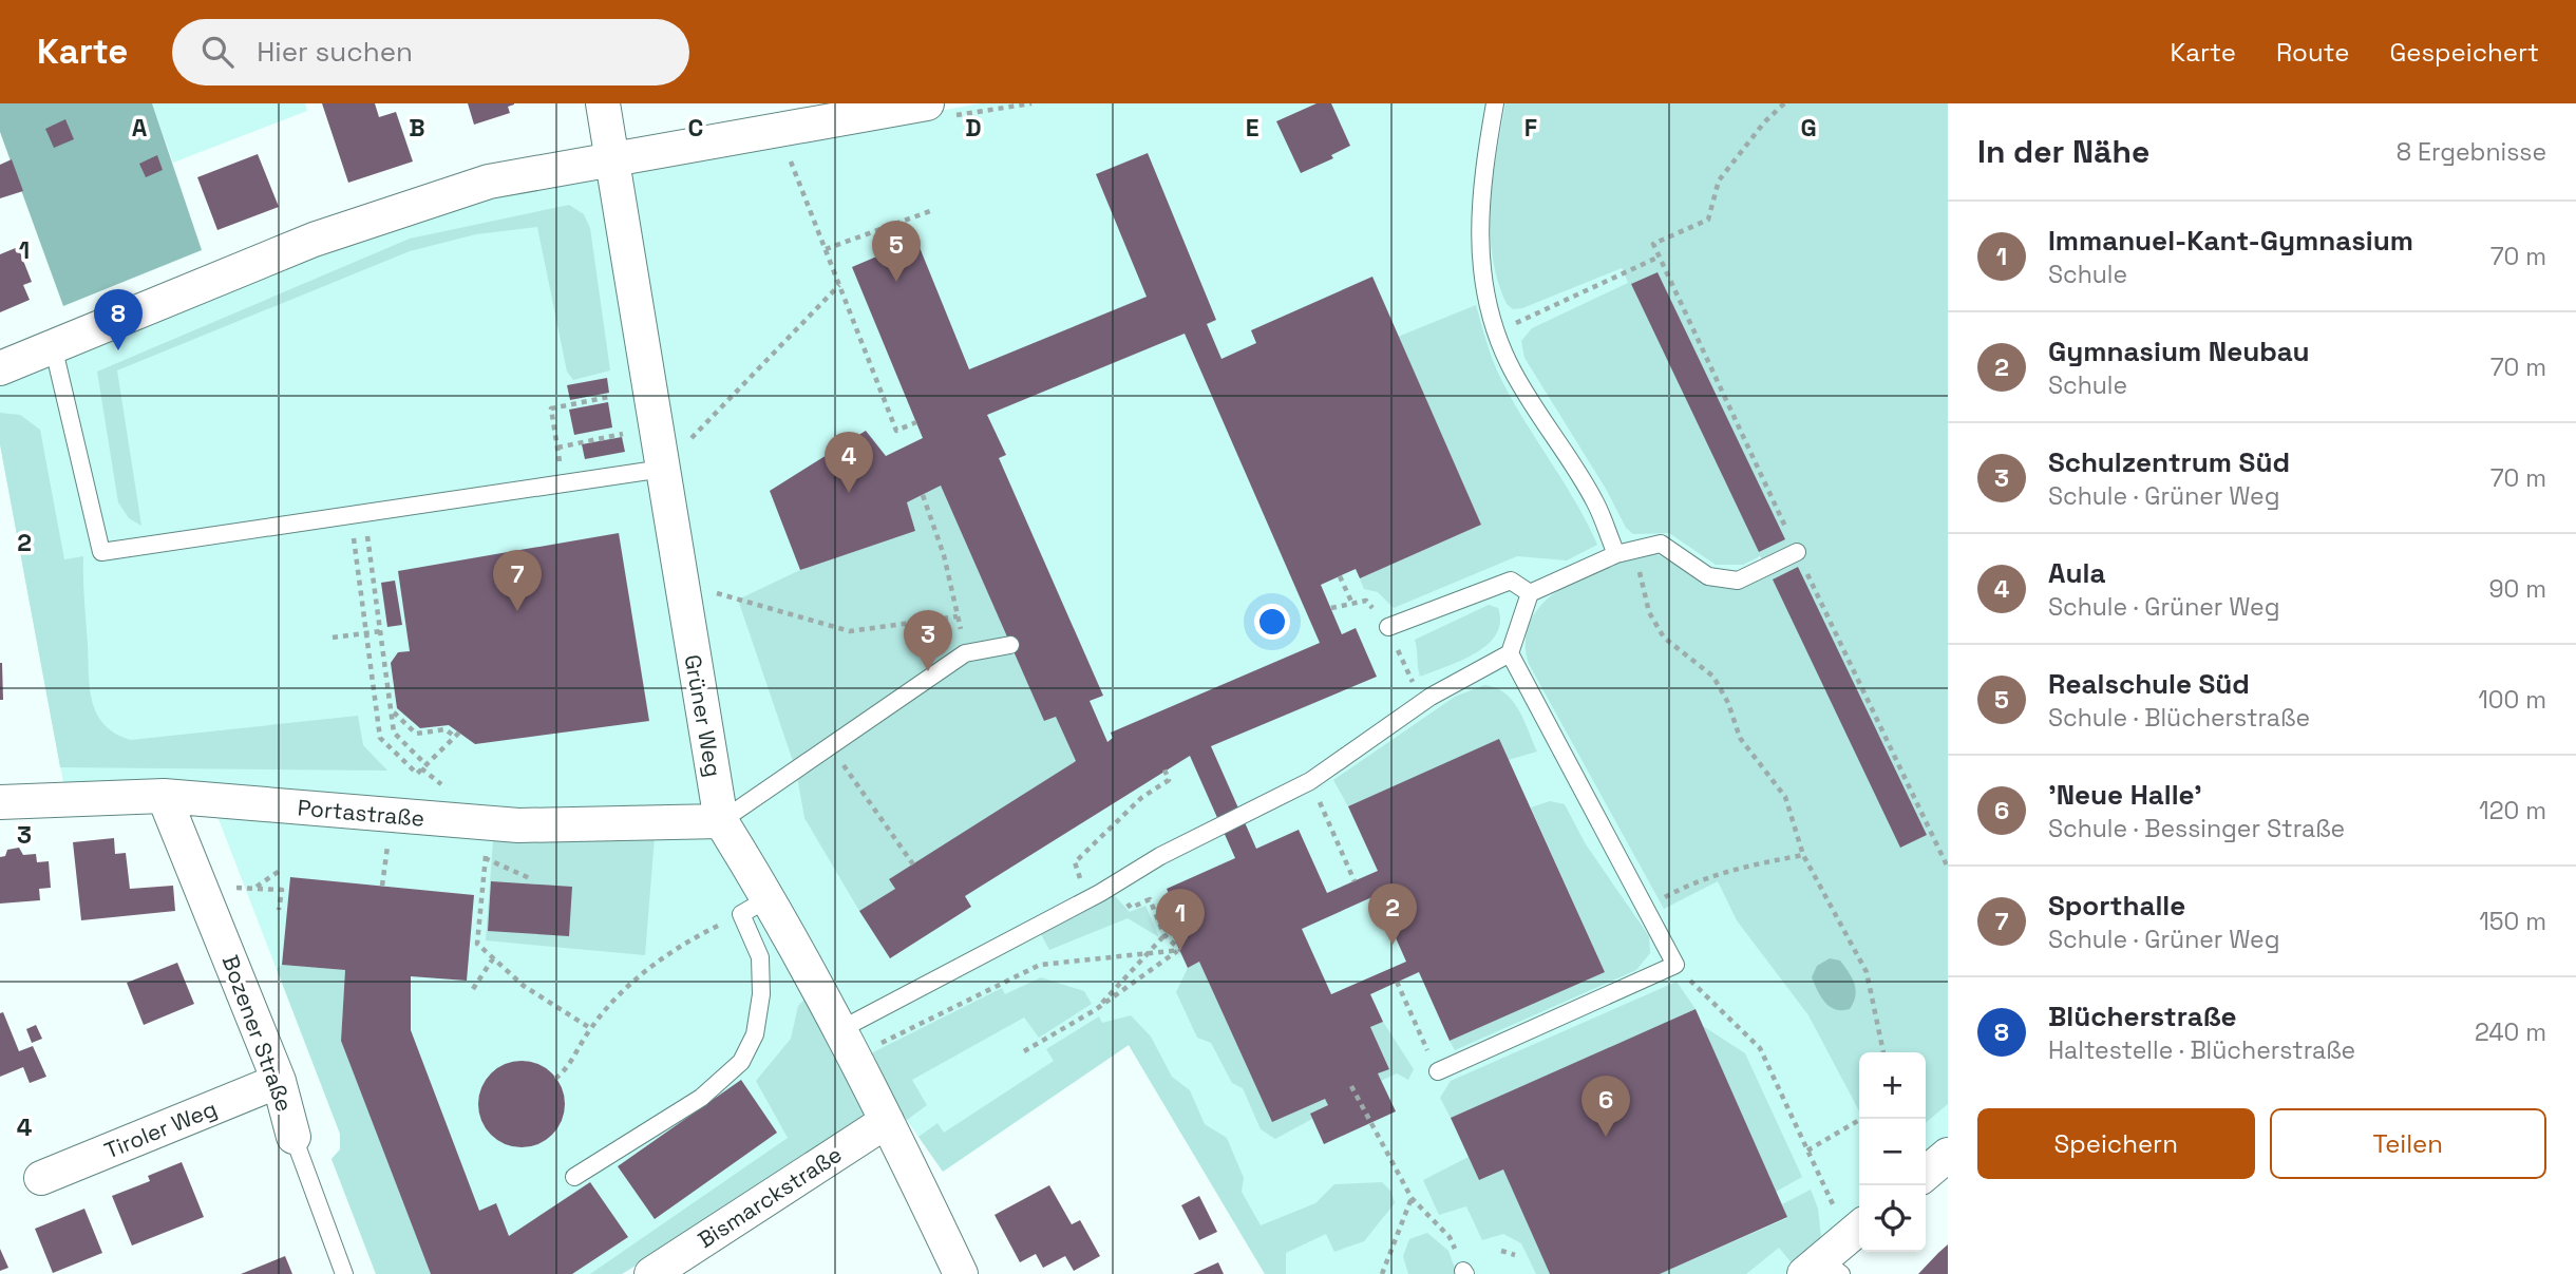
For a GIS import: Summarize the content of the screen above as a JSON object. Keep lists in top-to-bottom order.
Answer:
{
  "streets": {
    "street": [
      "Grüner Weg",
      "Portastraße",
      "Bozener Straße",
      "Tiroler Weg",
      "Bismarckstraße"
    ]
  },
  "crossings": [
    ["Grüner Weg", "Portastraße"],
    ["Grüner Weg", "Bismarckstraße"],
    ["Portastraße", "Bozener Straße"],
    ["Bozener Straße", "Tiroler Weg"]
  ],
  "page": {
    "header": "Karte",
    "search": "Hier suchen",
    "nav": ["Karte", "Route", "Gespeichert"],
    "heading": ["In der Nähe", "8 Ergebnisse"],
    "list": [
      {
        "mark": "1",
        "name": "Immanuel-Kant-Gymnasium",
        "note": "Schule",
        "value": "70 m"
      },
      {
        "mark": "2",
        "name": "Gymnasium Neubau",
        "note": "Schule",
        "value": "70 m"
      },
      {
        "mark": "3",
        "name": "Schulzentrum Süd",
        "note": "Schule · Grüner Weg",
        "value": "70 m"
      },
      {
        "mark": "4",
        "name": "Aula",
        "note": "Schule · Grüner Weg",
        "value": "90 m"
      },
      {
        "mark": "5",
        "name": "Realschule Süd",
        "note": "Schule · Blücherstraße",
        "value": "100 m"
      },
      {
        "mark": "6",
        "name": "'Neue Halle'",
        "note": "Schule · Bessinger Straße",
        "value": "120 m"
      },
      {
        "mark": "7",
        "name": "Sporthalle",
        "note": "Schule · Grüner Weg",
        "value": "150 m"
      },
      {
        "mark": "8",
        "name": "Blücherstraße",
        "note": "Haltestelle · Blücherstraße",
        "value": "240 m"
      }
    ],
    "pins": [
      "5",
      "8",
      "4",
      "7",
      "3",
      "2",
      "1",
      "6"
    ],
    "map_buttons": ["+", "−"],
    "buttons": ["Speichern", "Teilen"]
  },
  "grid": {
    "columns": [
      "A",
      "B",
      "C",
      "D",
      "E",
      "F",
      "G"
    ],
    "rows": [
      "1",
      "2",
      "3",
      "4"
    ]
  }
}
